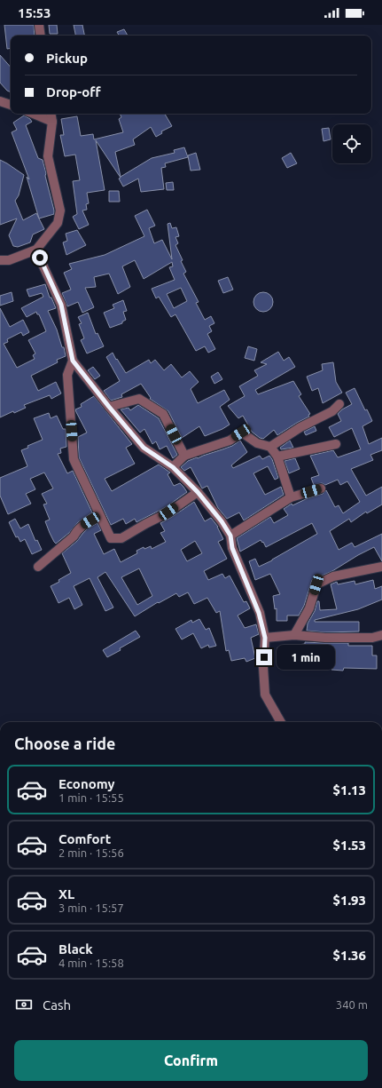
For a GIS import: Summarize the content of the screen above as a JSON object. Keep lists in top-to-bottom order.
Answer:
{
  "page": {
    "status": "15:53",
    "banner": ["Pickup", "Drop-off"],
    "bubble": "1 min",
    "heading": "Choose a ride",
    "list": [
      {
        "name": "Economy",
        "note": "1 min · 15:55",
        "value": "$1.13"
      },
      {
        "name": "Comfort",
        "note": "2 min · 15:56",
        "value": "$1.53"
      },
      {
        "name": "XL",
        "note": "3 min · 15:57",
        "value": "$1.93"
      },
      {
        "name": "Black",
        "note": "4 min · 15:58",
        "value": "$1.36"
      }
    ],
    "pay": ["Cash", "340 m"],
    "buttons": "Confirm"
  }
}
